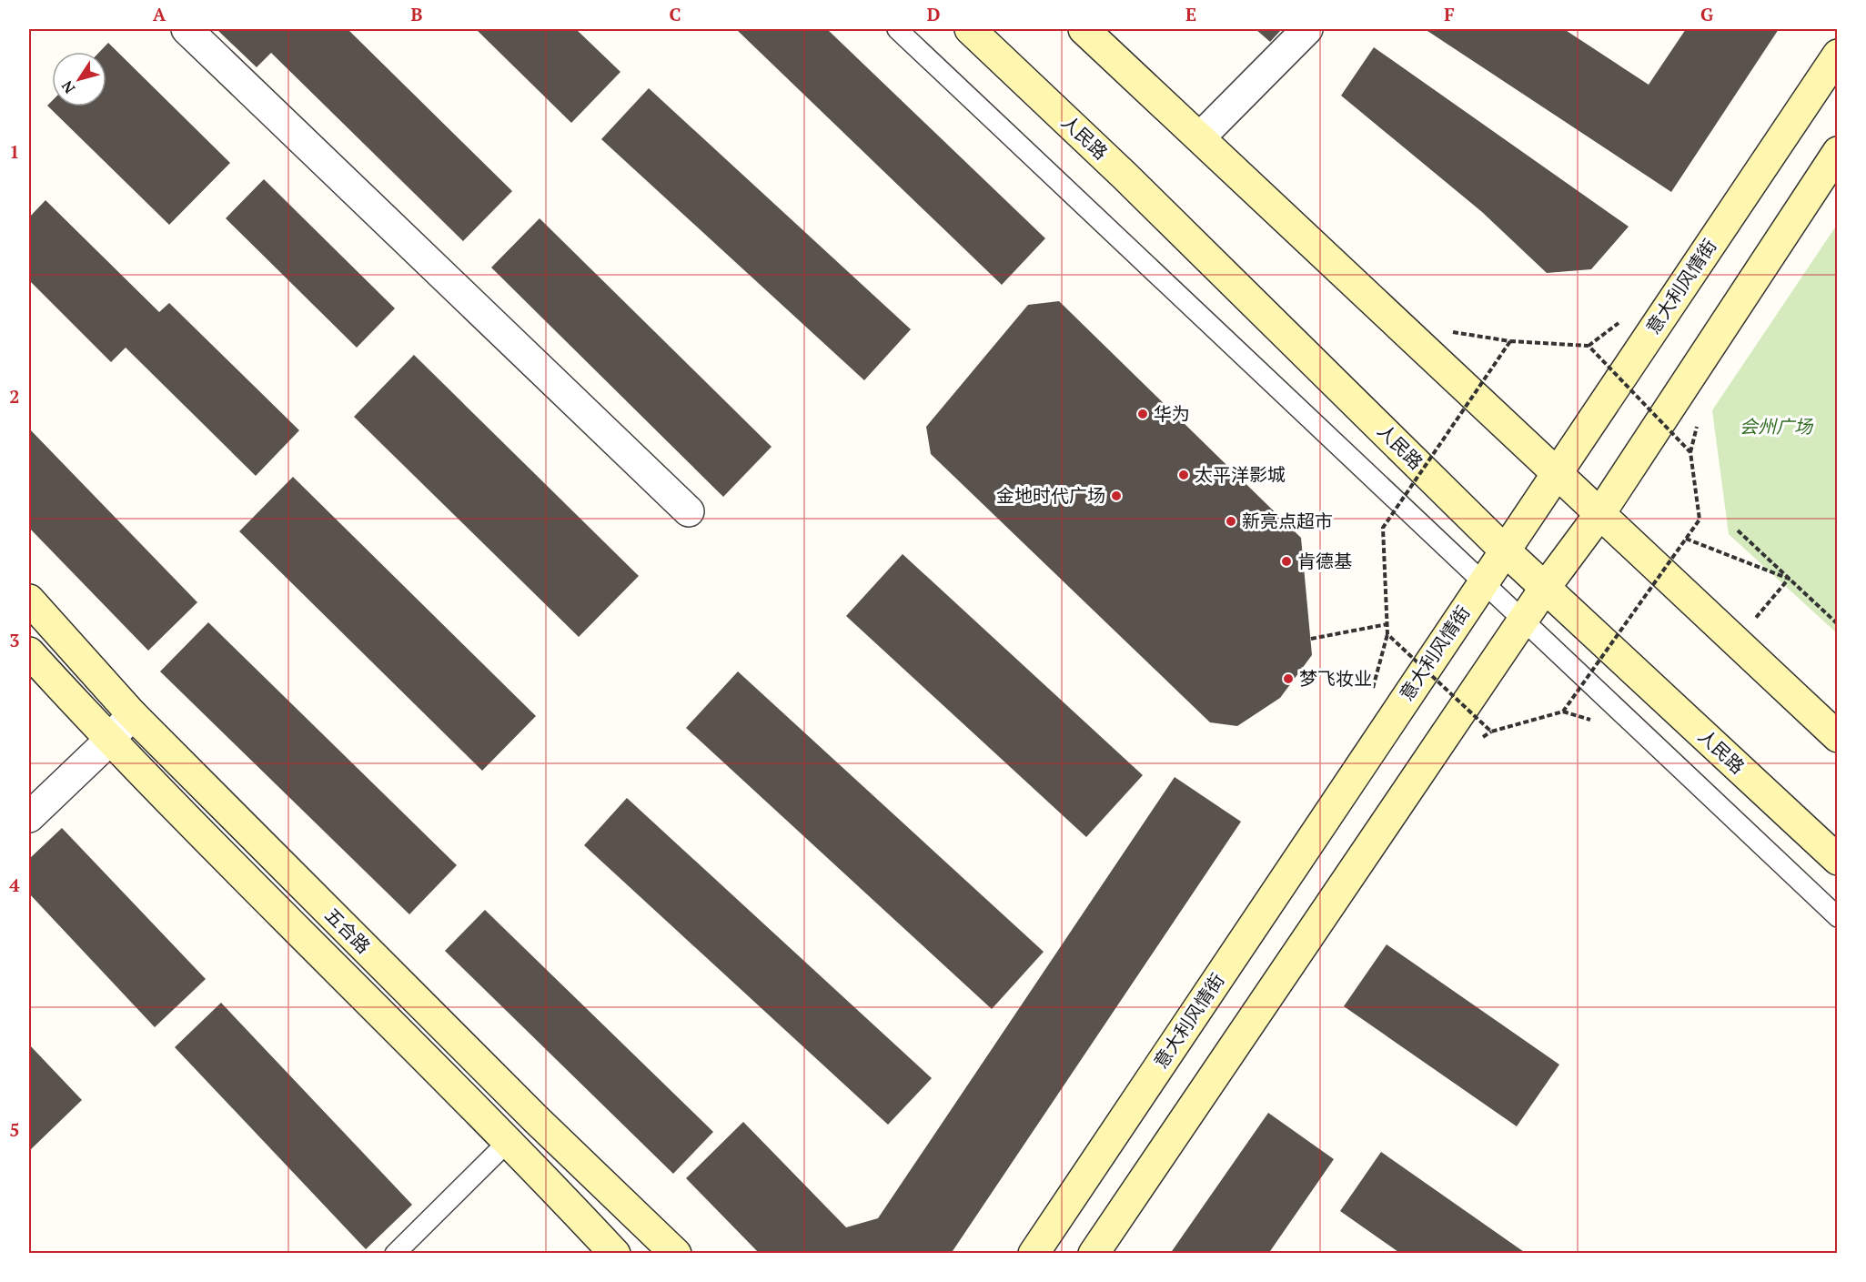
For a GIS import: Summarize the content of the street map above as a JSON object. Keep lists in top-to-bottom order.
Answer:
{
  "streets": {
    "street": ["人民路", "意大利风情街", "五合路"]
  },
  "crossings": [
    ["人民路", "意大利风情街"]
  ],
  "parks": ["会州广场"],
  "places": [
    "华为",
    "太平洋影城",
    "金地时代广场",
    "新亮点超市",
    "肯德基",
    "梦飞妆业"
  ],
  "north": "bottom left",
  "grid": {
    "columns": [
      "A",
      "B",
      "C",
      "D",
      "E",
      "F",
      "G"
    ],
    "rows": [
      "1",
      "2",
      "3",
      "4",
      "5"
    ]
  }
}
